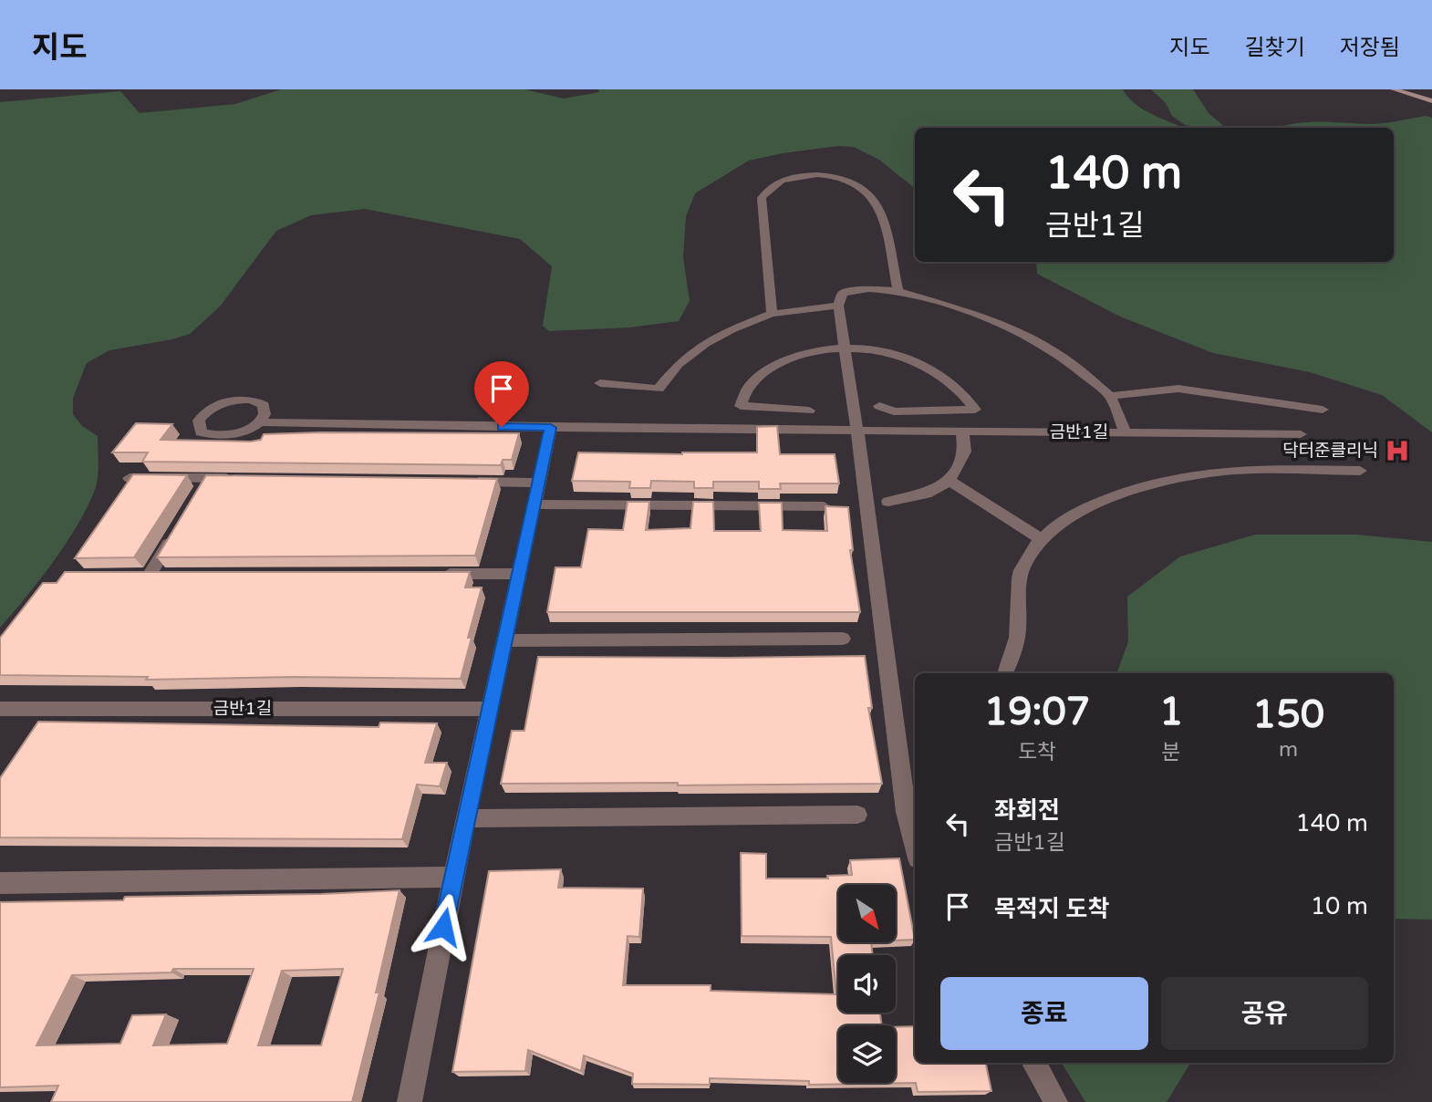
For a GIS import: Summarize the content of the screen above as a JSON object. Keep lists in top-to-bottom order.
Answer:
{
  "streets": {
    "street": ["금반1길"]
  },
  "places": {
    "hospital": ["닥터준클리닉"]
  },
  "north": "bottom right",
  "page": {
    "header": "지도",
    "nav": ["지도", "길찾기", "저장됨"],
    "turn": ["140 m", "금반1길"],
    "eta": [
      "19:07",
      "도착",
      "1",
      "분",
      "150",
      "m"
    ],
    "list": [
      {
        "name": "좌회전",
        "note": "금반1길",
        "value": "140 m"
      },
      {
        "name": "목적지 도착",
        "value": "10 m"
      }
    ],
    "buttons": ["종료", "공유"]
  }
}
